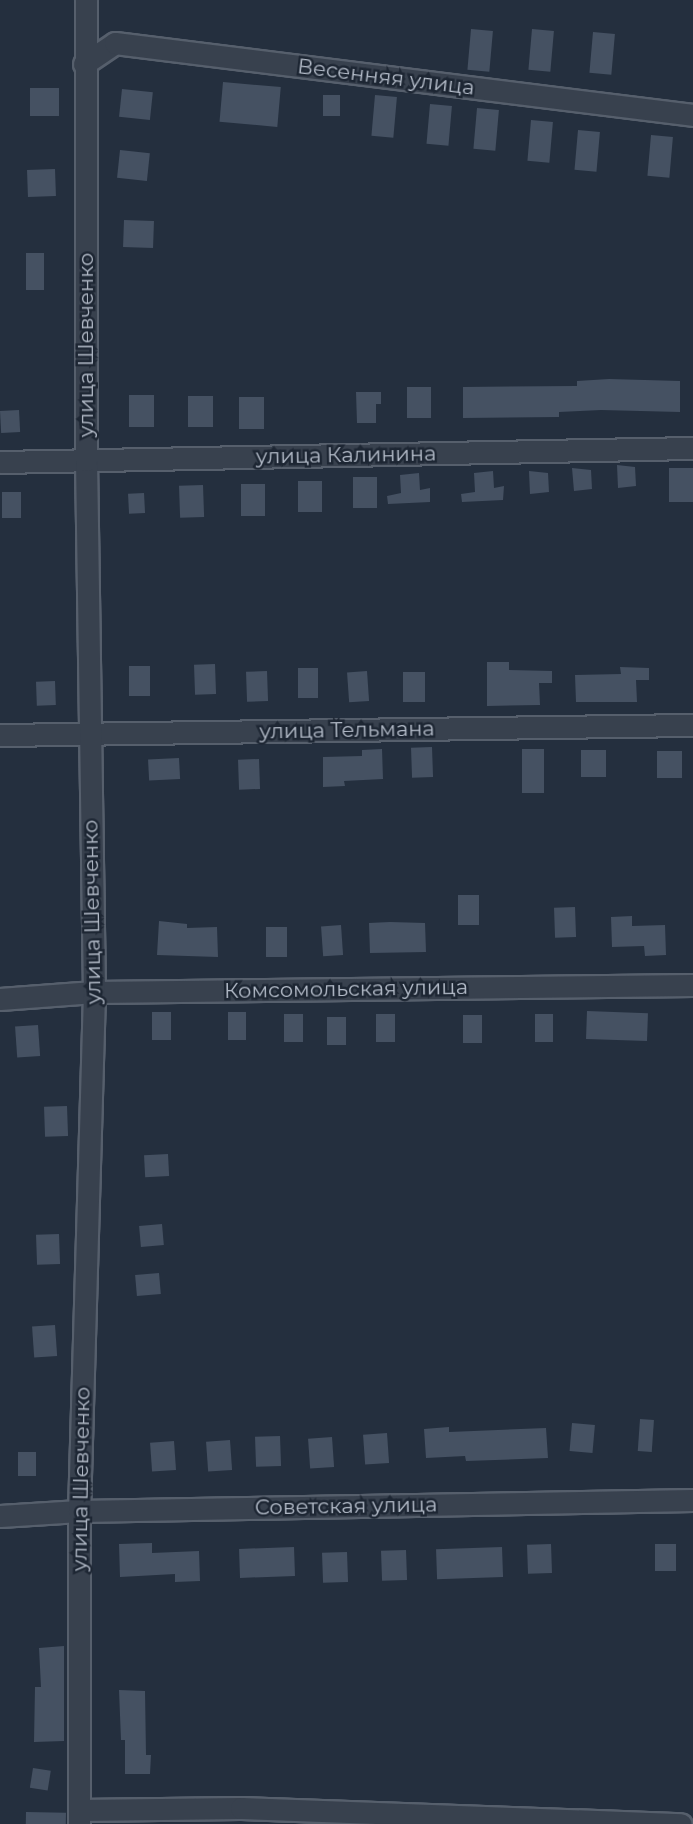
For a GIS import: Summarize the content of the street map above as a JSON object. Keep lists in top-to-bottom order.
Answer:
{
  "streets": {
    "street": [
      "Весенняя улица",
      "улица Шевченко",
      "улица Калинина",
      "улица Тельмана",
      "Комсомольская улица",
      "Советская улица"
    ]
  },
  "crossings": [
    ["Весенняя улица", "улица Шевченко"],
    ["улица Шевченко", "улица Калинина"],
    ["улица Шевченко", "улица Тельмана"],
    ["улица Шевченко", "Комсомольская улица"],
    ["улица Шевченко", "Советская улица"]
  ]
}
